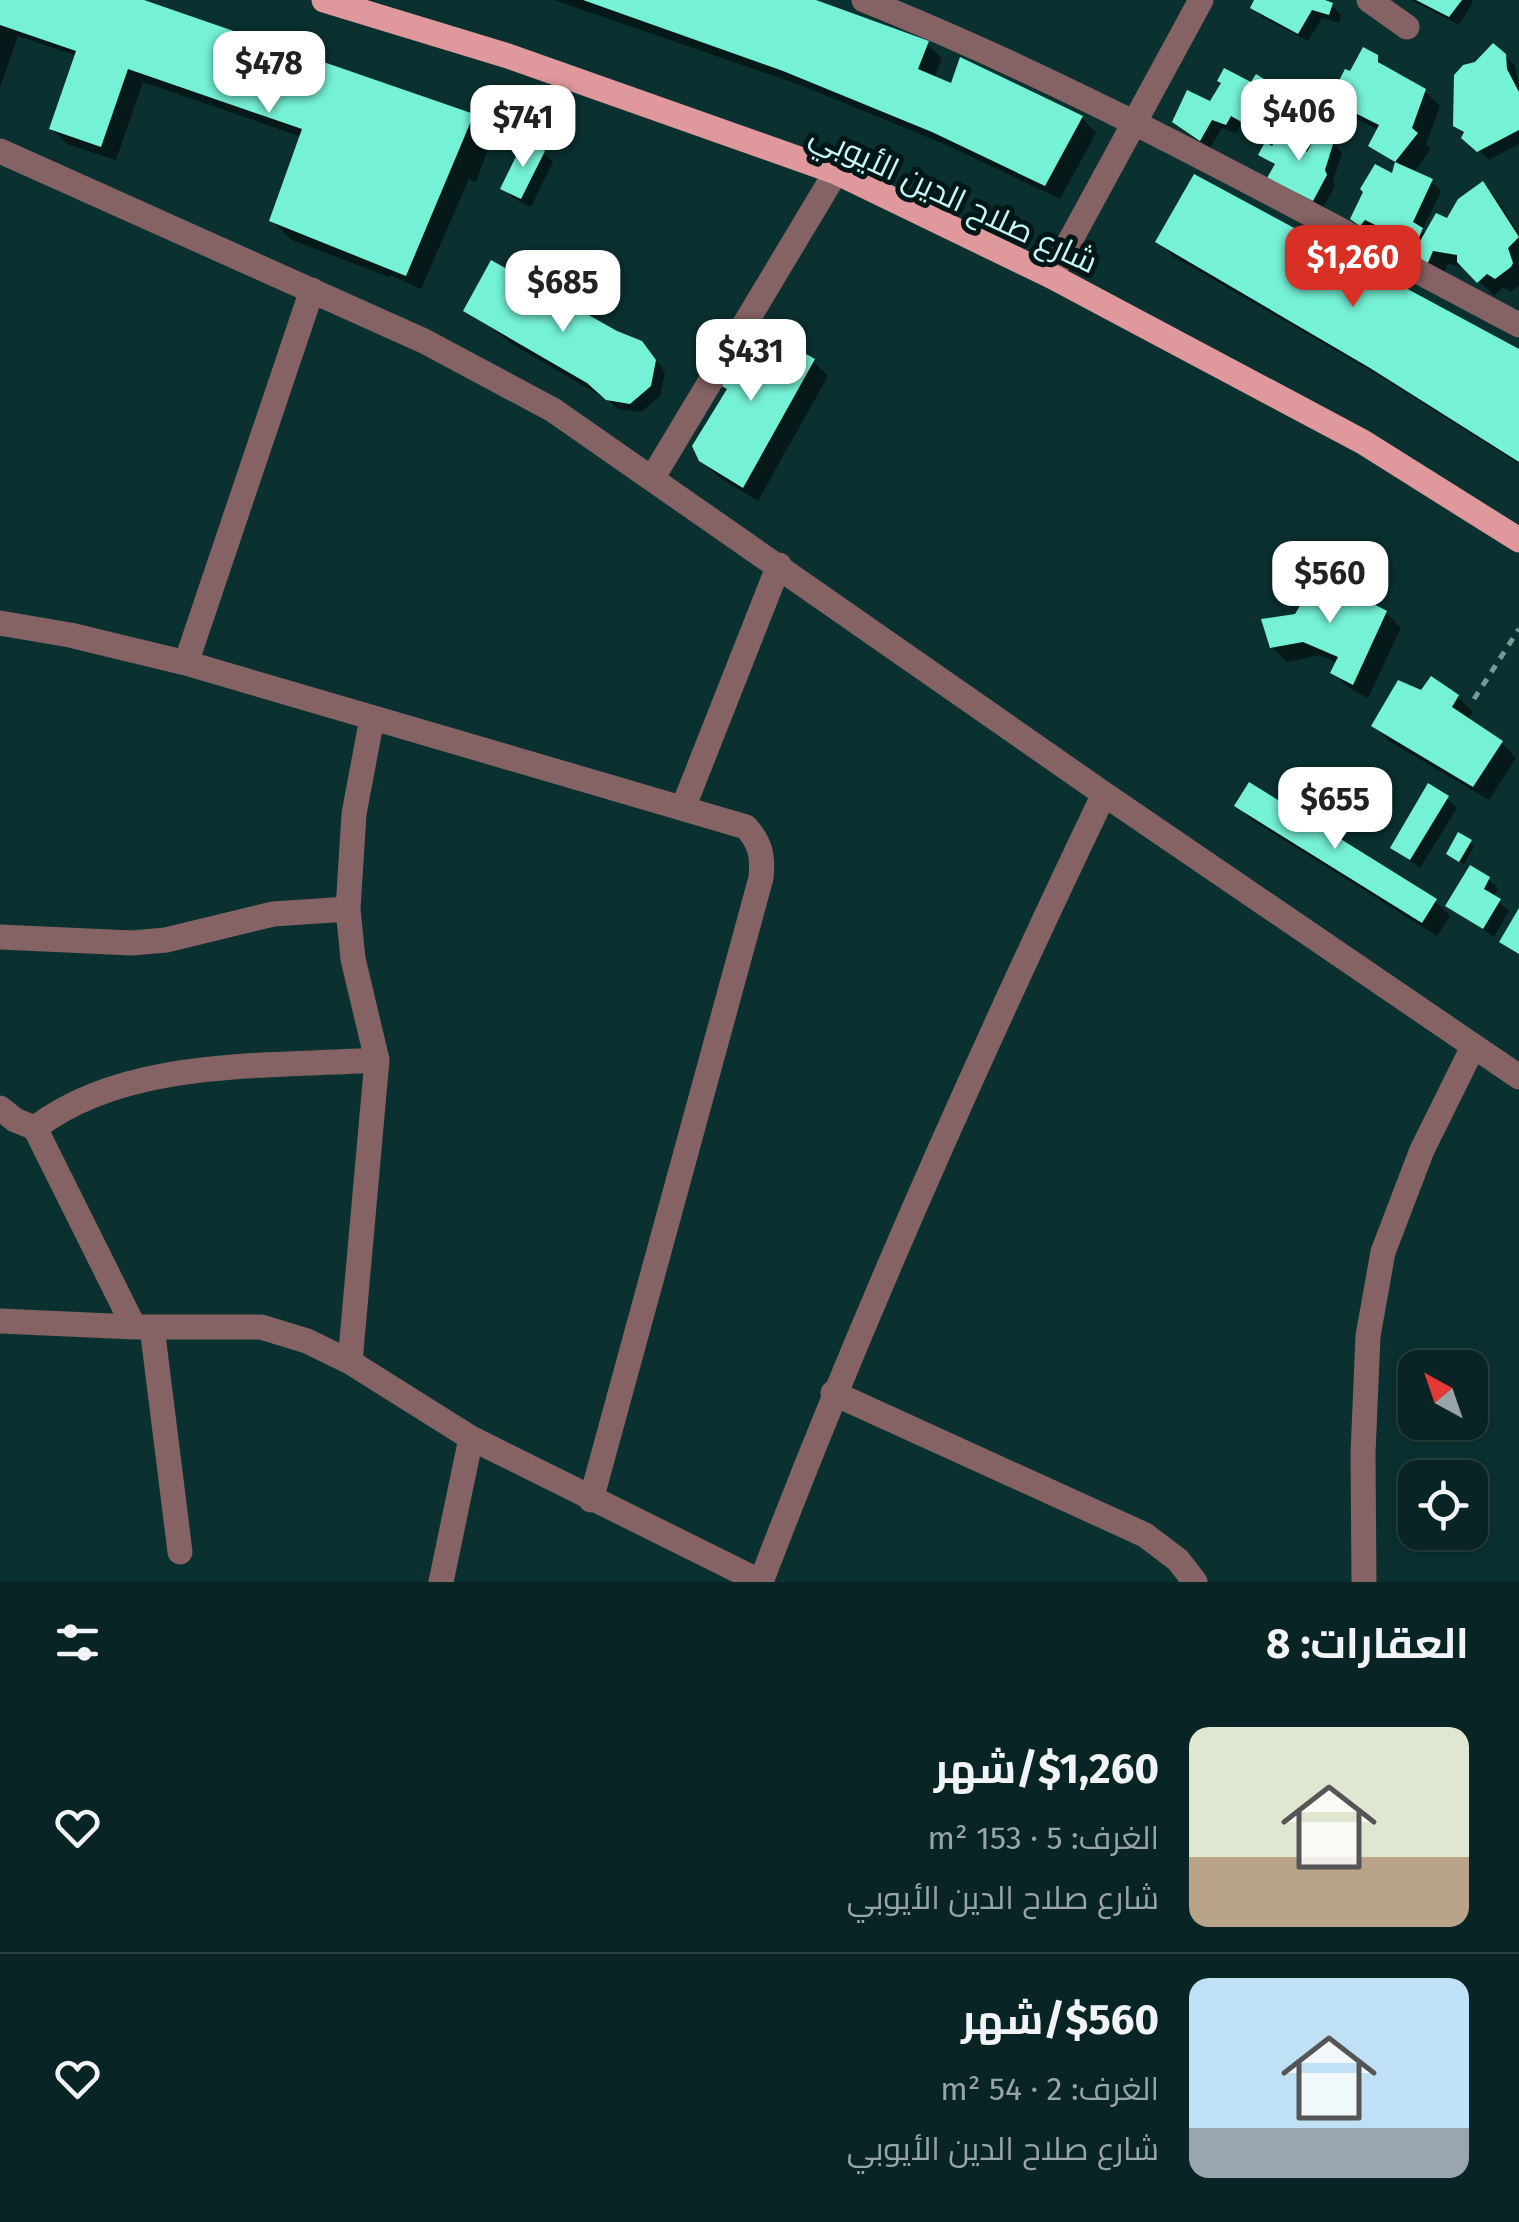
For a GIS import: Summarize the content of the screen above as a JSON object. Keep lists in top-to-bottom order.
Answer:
{
  "streets": {
    "main road": ["شارع صلاح الدين الأيوبي"]
  },
  "north": "top left",
  "page": {
    "price": [
      "$478",
      "$406",
      "$741",
      "$1,260",
      "$685",
      "$431",
      "$560",
      "$655"
    ],
    "heading": "العقارات: 8",
    "list": [
      {
        "name": "$1,260/شهر",
        "note": "الغرف: 5 · 153 m² · شارع صلاح الدين الأيوبي"
      },
      {
        "name": "$560/شهر",
        "note": "الغرف: 2 · 54 m² · شارع صلاح الدين الأيوبي"
      }
    ]
  }
}
